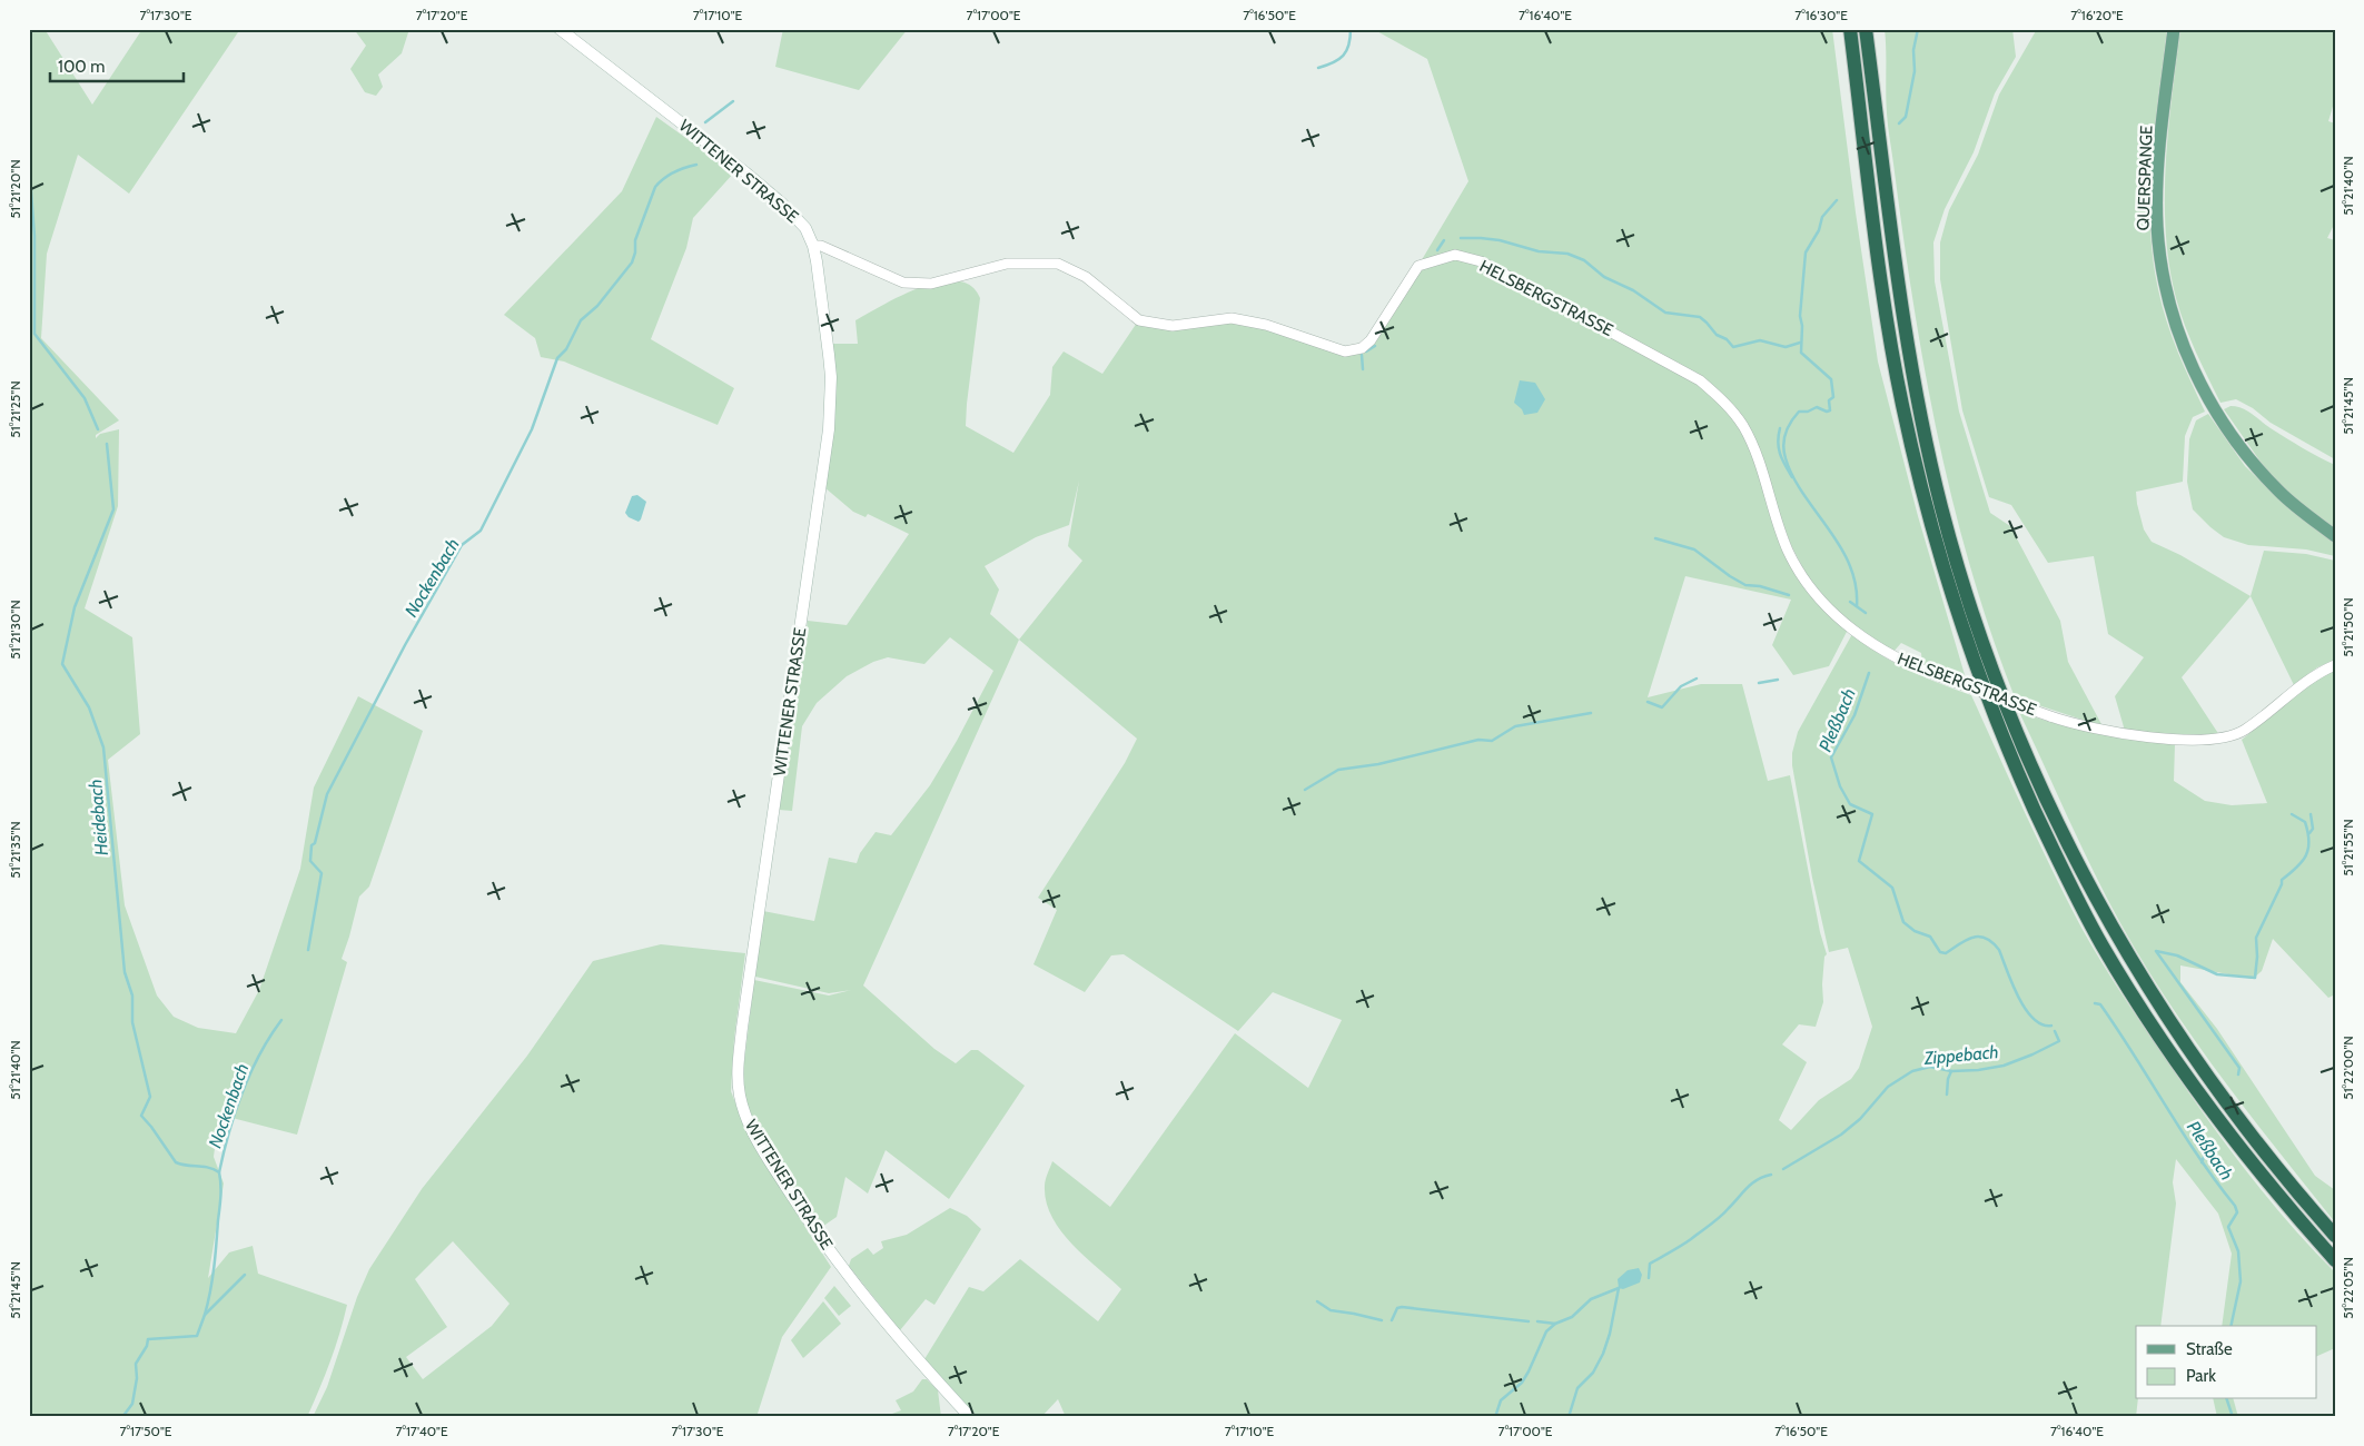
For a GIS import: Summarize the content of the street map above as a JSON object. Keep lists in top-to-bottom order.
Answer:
{
  "streets": {
    "main road": ["WITTENER STRASSE", "QUERSPANGE"],
    "street": ["HELSBERGSTRASSE"]
  },
  "crossings": [
    ["WITTENER STRASSE", "HELSBERGSTRASSE"]
  ],
  "water": [
    "Nockenbach",
    "Pleßbach",
    "Heidebach",
    "Zippebach"
  ],
  "legend": ["Straße", "Park"],
  "scale_bar": "100 m",
  "coordinates": [
    "7°17'30\"E",
    "7°17'20\"E",
    "7°17'10\"E",
    "7°17'00\"E",
    "7°16'50\"E",
    "7°16'40\"E",
    "7°16'30\"E",
    "7°16'20\"E",
    "51°21'40\"N",
    "51°21'20\"N",
    "51°21'45\"N",
    "51°21'25\"N",
    "51°21'50\"N",
    "51°21'30\"N",
    "51°21'55\"N",
    "51°21'35\"N",
    "51°22'00\"N",
    "51°22'05\"N",
    "7°17'50\"E",
    "7°17'40\"E"
  ]
}
